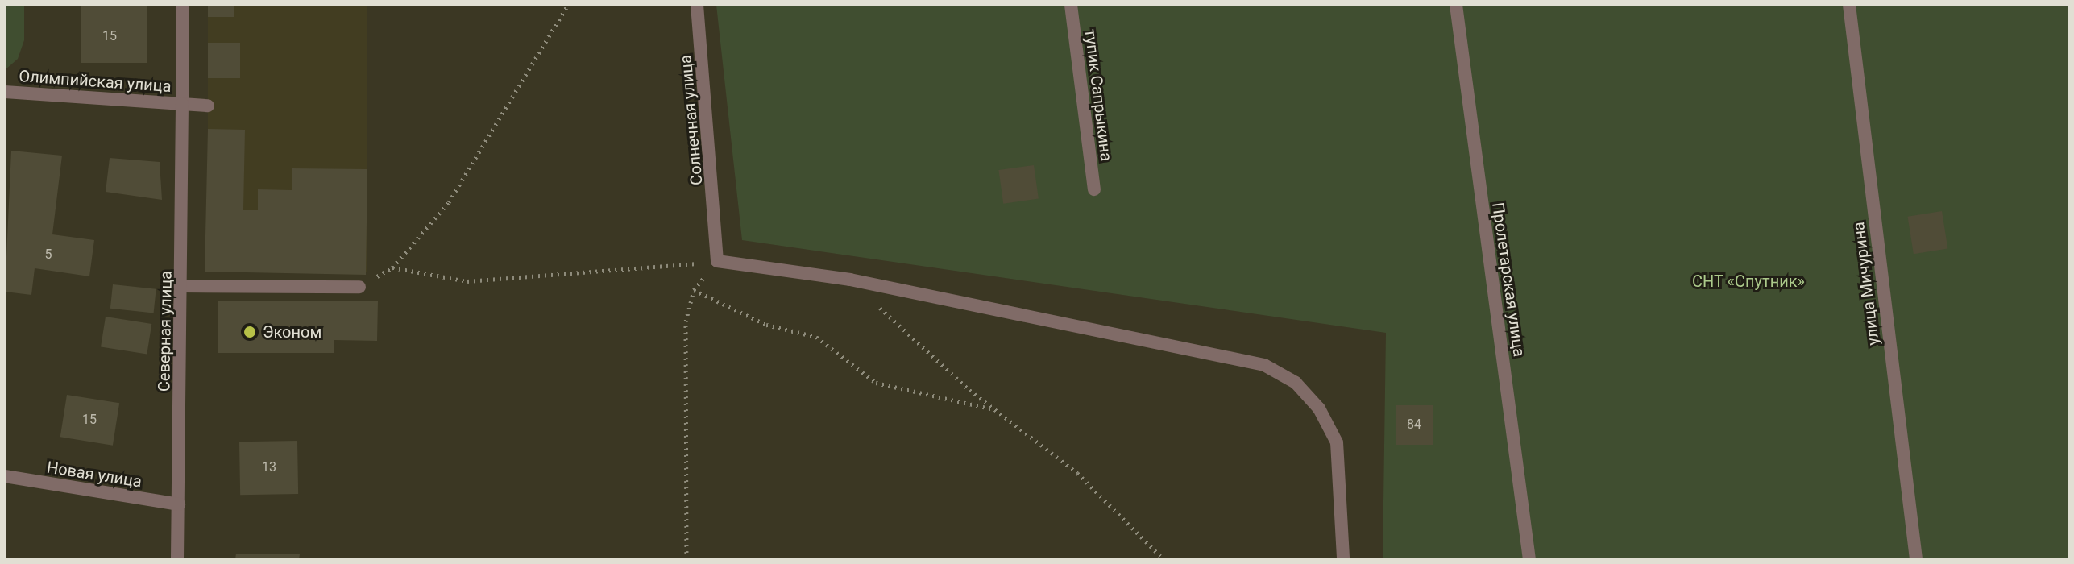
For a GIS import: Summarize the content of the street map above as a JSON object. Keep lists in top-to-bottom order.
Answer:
{
  "streets": {
    "street": [
      "Олимпийская улица",
      "тупик Сапрыкина",
      "Солнечная улица",
      "Пролетарская улица",
      "улица Мичурина",
      "Северная улица",
      "Новая улица"
    ]
  },
  "crossings": [
    ["Олимпийская улица", "Северная улица"],
    ["Северная улица", "Новая улица"]
  ],
  "parks": ["СНТ «Спутник»"],
  "places": ["Эконом"],
  "house_numbers": [
    "15",
    "5",
    "15",
    "84",
    "13"
  ]
}
